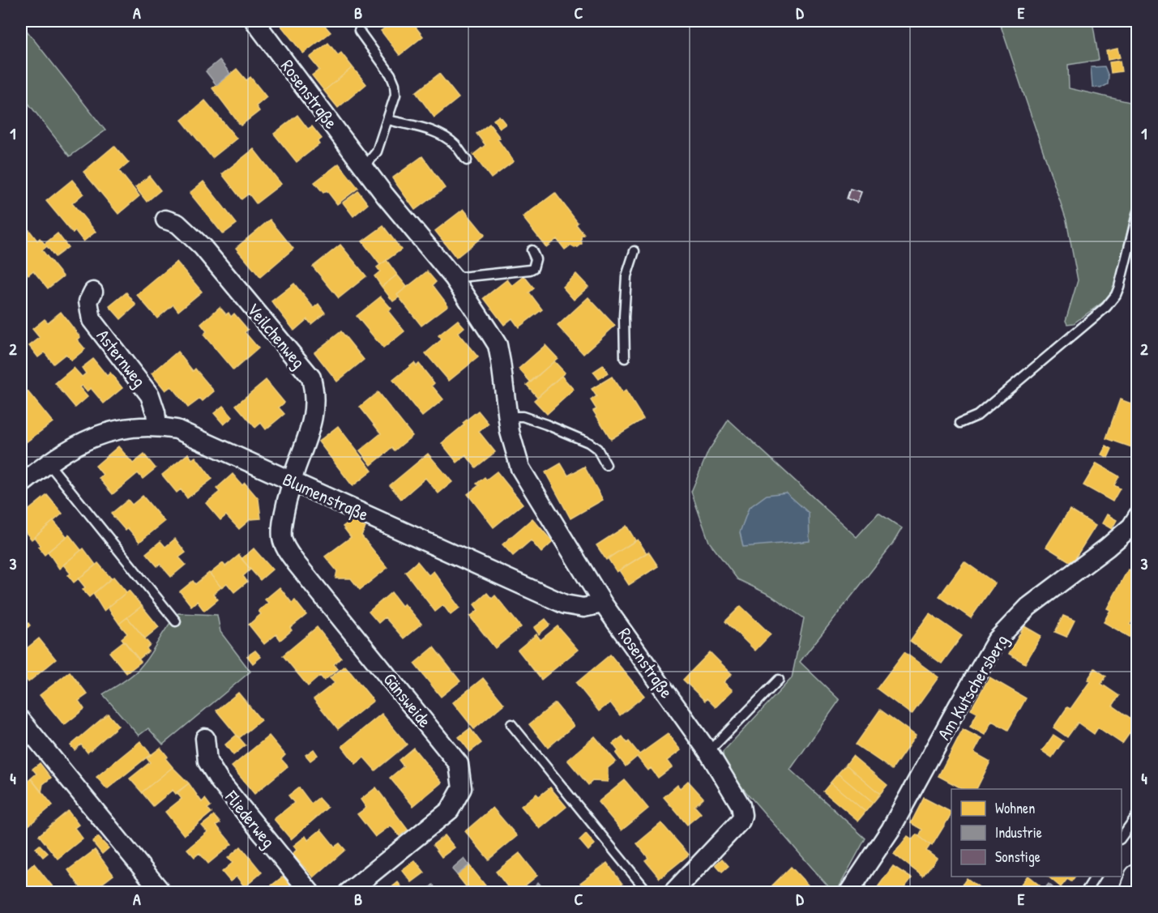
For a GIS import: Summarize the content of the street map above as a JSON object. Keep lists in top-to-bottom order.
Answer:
{
  "streets": {
    "street": [
      "Rosenstraße",
      "Veilchenweg",
      "Asternweg",
      "Blumenstraße",
      "Am Kutschersberg",
      "Gänsweide",
      "Fliederweg"
    ]
  },
  "crossings": [
    ["Rosenstraße", "Blumenstraße"],
    ["Veilchenweg", "Blumenstraße"],
    ["Veilchenweg", "Gänsweide"],
    ["Asternweg", "Blumenstraße"],
    ["Blumenstraße", "Gänsweide"]
  ],
  "legend": ["Wohnen", "Industrie", "Sonstige"],
  "grid": {
    "columns": [
      "A",
      "B",
      "C",
      "D",
      "E"
    ],
    "rows": [
      "1",
      "2",
      "3",
      "4"
    ]
  }
}
